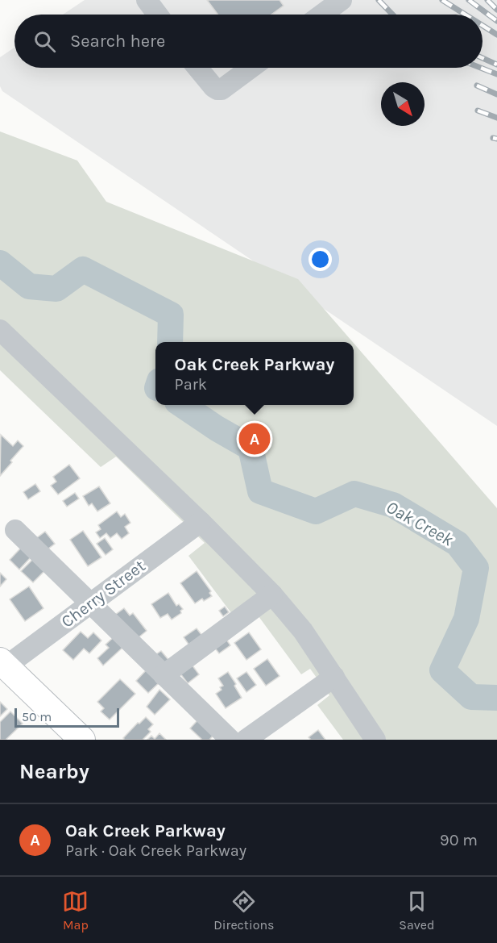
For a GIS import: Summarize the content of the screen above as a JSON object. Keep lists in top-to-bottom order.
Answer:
{
  "streets": {
    "street": ["Cherry Street"]
  },
  "water": ["Oak Creek"],
  "scale_bar": "50 m",
  "north": "bottom right",
  "page": {
    "search": "Search here",
    "popup": ["Oak Creek Parkway", "Park"],
    "pins": "A",
    "scale": "50 m",
    "heading": "Nearby",
    "list": [
      {
        "mark": "A",
        "name": "Oak Creek Parkway",
        "note": "Park · Oak Creek Parkway",
        "value": "90 m"
      }
    ],
    "nav": ["Map", "Directions", "Saved"]
  }
}
